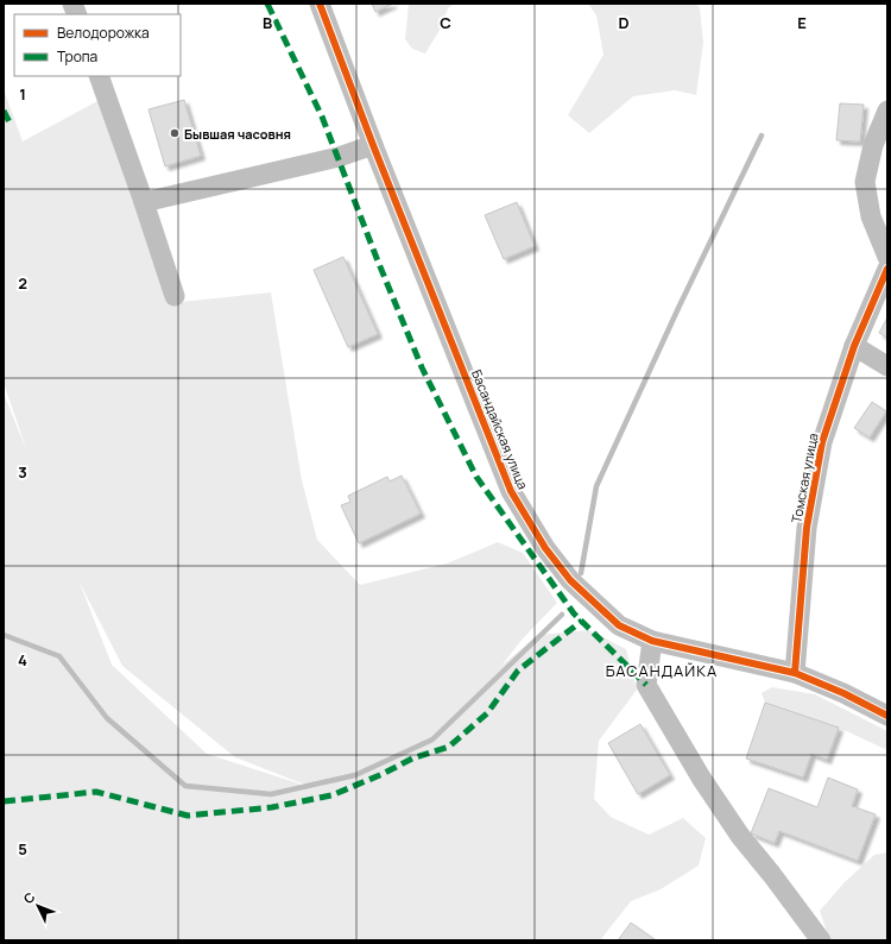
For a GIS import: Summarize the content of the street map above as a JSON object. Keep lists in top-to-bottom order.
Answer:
{
  "streets": {
    "street": ["Басандайская улица", "Томская улица"]
  },
  "crossings": [
    ["Басандайская улица", "Томская улица"]
  ],
  "districts": ["БАСАНДАЙКА"],
  "places": ["Бывшая часовня"],
  "legend": ["Велодорожка", "Тропа"],
  "north": "top left",
  "grid": {
    "columns": [
      "B",
      "C",
      "D",
      "E"
    ],
    "rows": [
      "1",
      "2",
      "3",
      "4",
      "5"
    ]
  }
}
